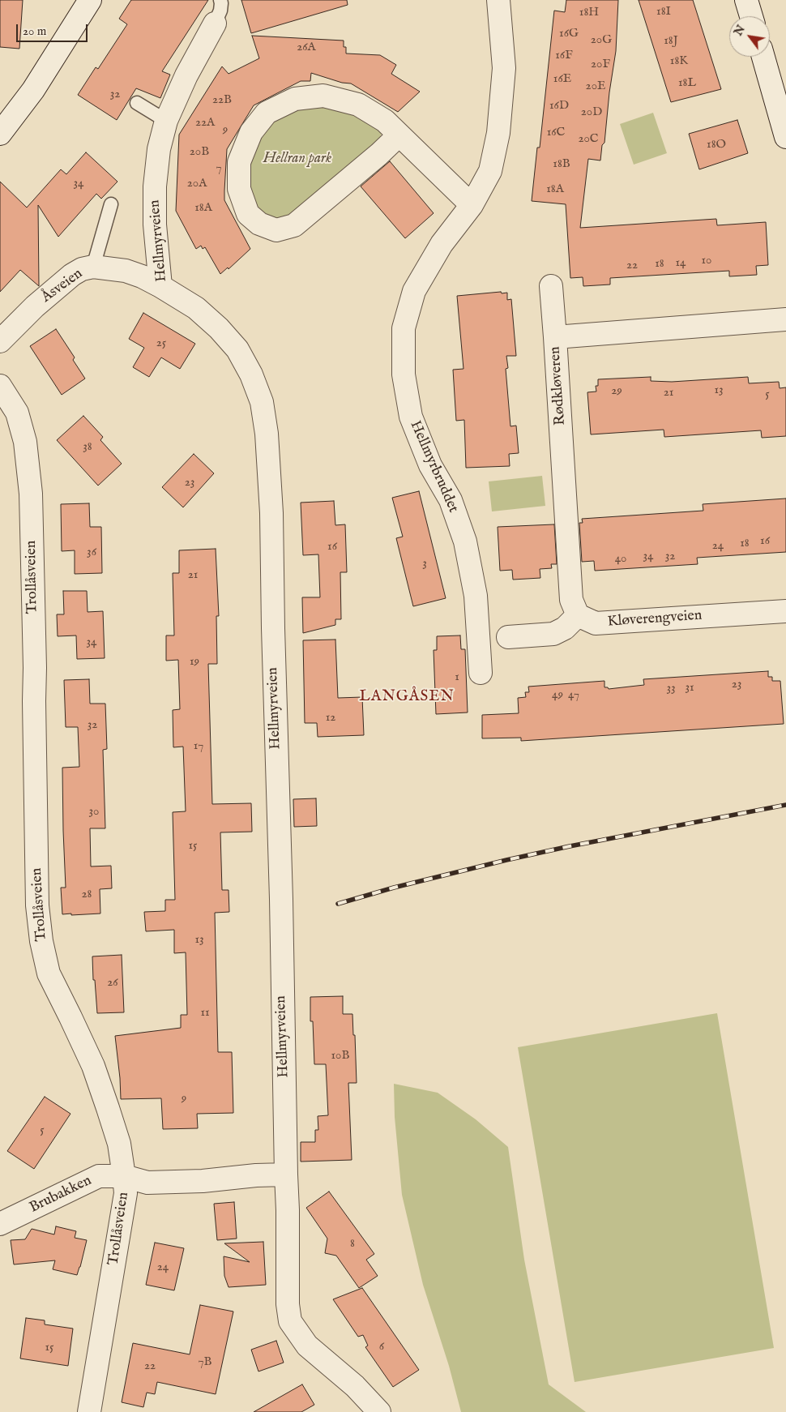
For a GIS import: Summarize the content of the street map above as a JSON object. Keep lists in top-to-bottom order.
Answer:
{
  "streets": {
    "street": [
      "Hellmyrveien",
      "Åsveien",
      "Rødkløveren",
      "Hellmyrbruddet",
      "Trollåsveien",
      "Kløverengveien",
      "Brubakken"
    ]
  },
  "crossings": [
    ["Hellmyrveien", "Åsveien"],
    ["Hellmyrveien", "Brubakken"],
    ["Rødkløveren", "Kløverengveien"],
    ["Trollåsveien", "Brubakken"]
  ],
  "districts": ["LANGÅSEN"],
  "parks": ["Hellran park"],
  "house_numbers": [
    "18I",
    "18H",
    "16G",
    "20G",
    "18J",
    "26A",
    "16F",
    "18K",
    "20F",
    "16E",
    "18L",
    "20E",
    "32",
    "22B",
    "16D",
    "20D",
    "22A",
    "9",
    "16C",
    "20C",
    "18O",
    "20B",
    "18B",
    "7",
    "34",
    "20A",
    "18A",
    "18A",
    "10",
    "14",
    "18",
    "22",
    "25",
    "13",
    "29",
    "21",
    "5",
    "38",
    "23",
    "16",
    "18",
    "24",
    "16",
    "36",
    "34",
    "32",
    "40",
    "3",
    "21",
    "34",
    "19",
    "1",
    "23",
    "31",
    "33",
    "49",
    "47",
    "12",
    "32",
    "17",
    "30",
    "15",
    "28",
    "13",
    "26",
    "11",
    "10B",
    "9",
    "5",
    "8",
    "24",
    "6",
    "15",
    "7B",
    "22"
  ],
  "scale_bar": "20 m",
  "north": "top left"
}
